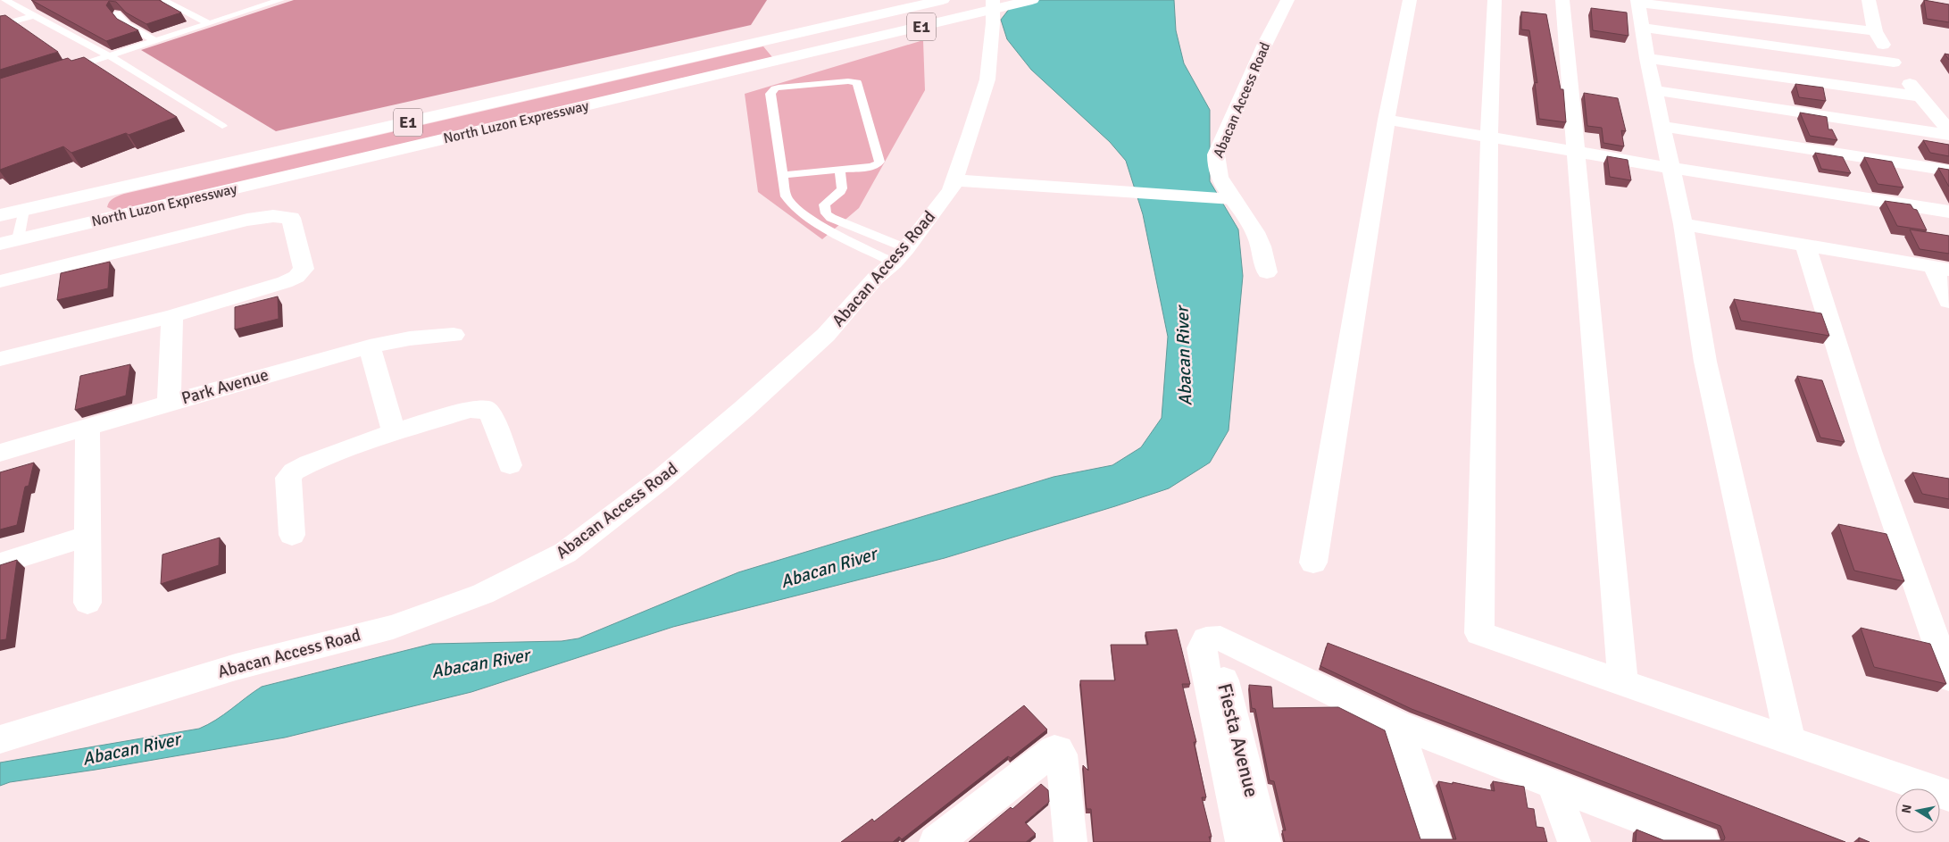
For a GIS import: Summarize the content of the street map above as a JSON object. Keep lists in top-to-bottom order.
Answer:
{
  "streets": {
    "main road": [
      "E1",
      "Abacan Access Road",
      "North Luzon Expressway",
      "Park Avenue",
      "Fiesta Avenue"
    ]
  },
  "water": ["Abacan River"],
  "north": "left"
}
